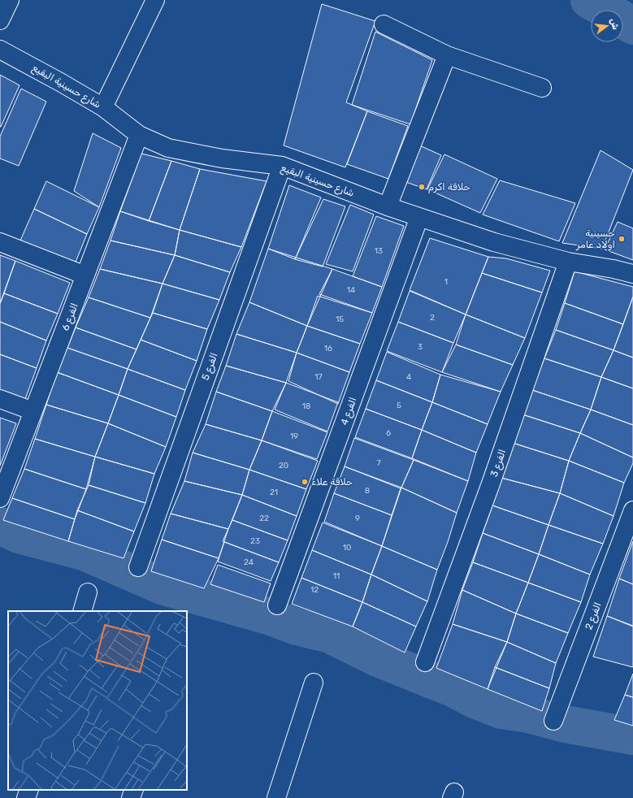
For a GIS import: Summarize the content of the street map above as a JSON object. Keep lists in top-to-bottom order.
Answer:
{
  "streets": {
    "street": [
      "شارع حسينية البقيع",
      "الفرع 6",
      "الفرع 5",
      "الفرع 4",
      "الفرع 3",
      "الفرع 2"
    ]
  },
  "crossings": [
    ["شارع حسينية البقيع", "الفرع 6"],
    ["شارع حسينية البقيع", "الفرع 5"],
    ["شارع حسينية البقيع", "الفرع 4"],
    ["شارع حسينية البقيع", "الفرع 3"]
  ],
  "places": ["حلاقة اكرم", "حسينية اولاد عامر", "حلاقة علاء"],
  "house_numbers": [
    "13",
    "1",
    "14",
    "2",
    "15",
    "3",
    "16",
    "17",
    "4",
    "5",
    "18",
    "6",
    "19",
    "7",
    "20",
    "8",
    "21",
    "22",
    "9",
    "23",
    "10",
    "24",
    "11",
    "12"
  ],
  "north": "right"
}
